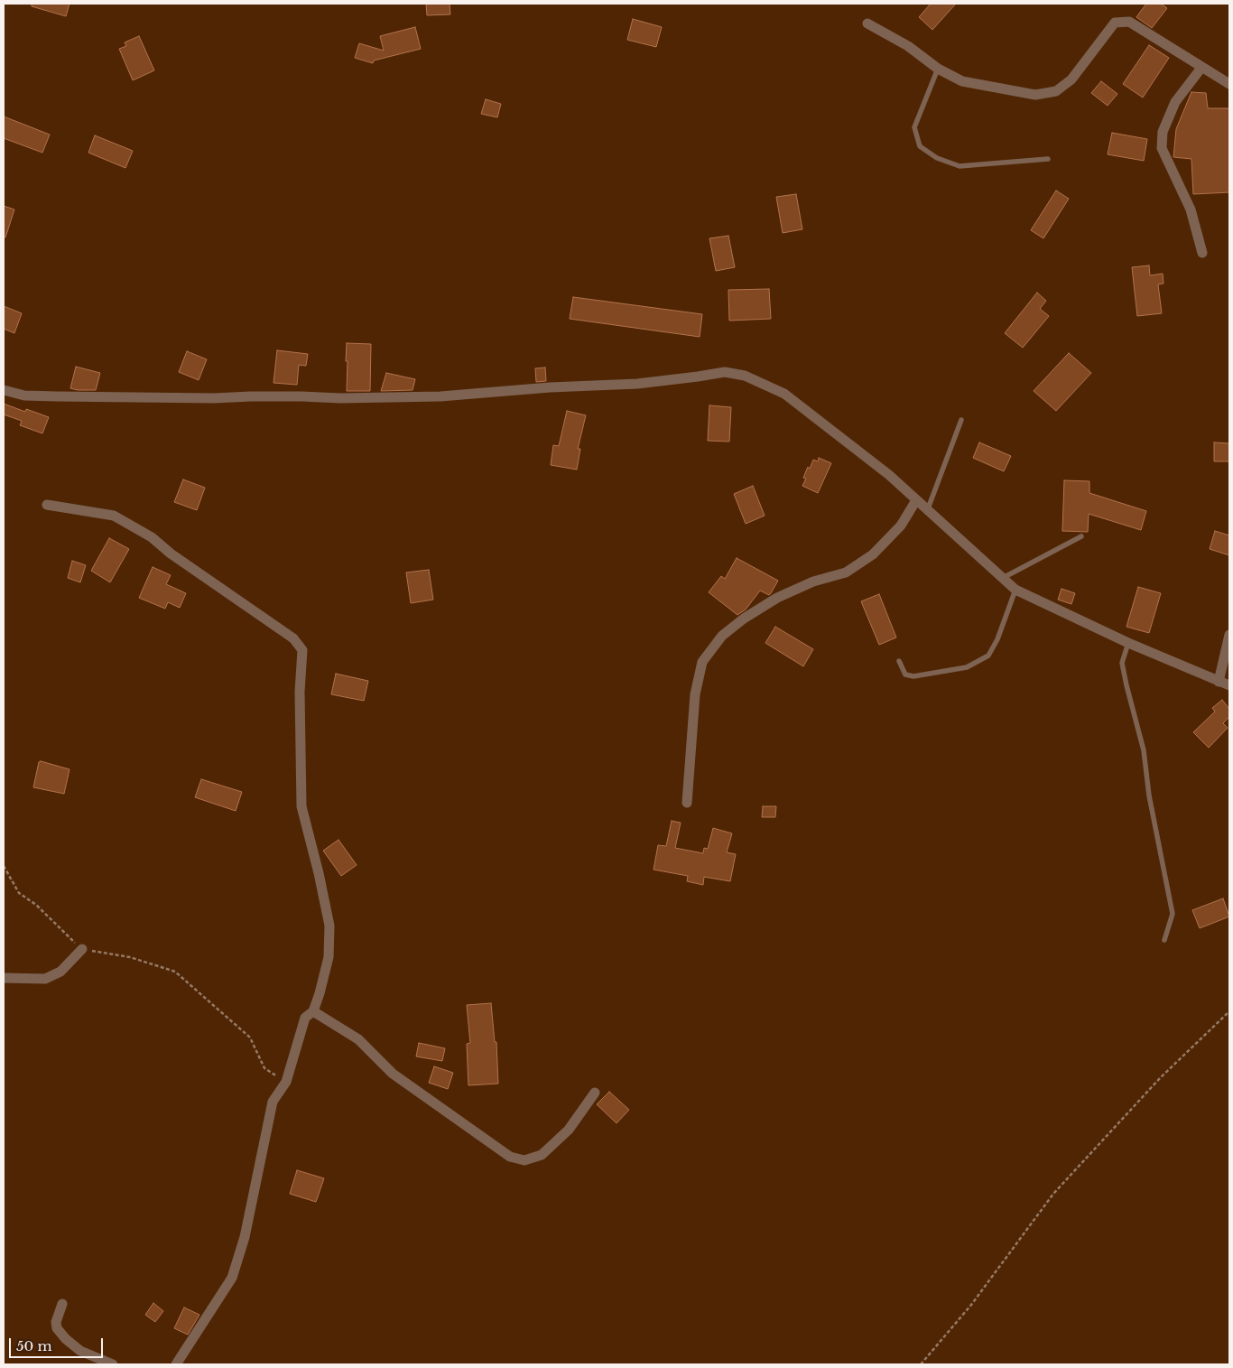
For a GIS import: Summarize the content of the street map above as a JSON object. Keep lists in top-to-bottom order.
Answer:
{
  "scale_bar": "50 m"
}
